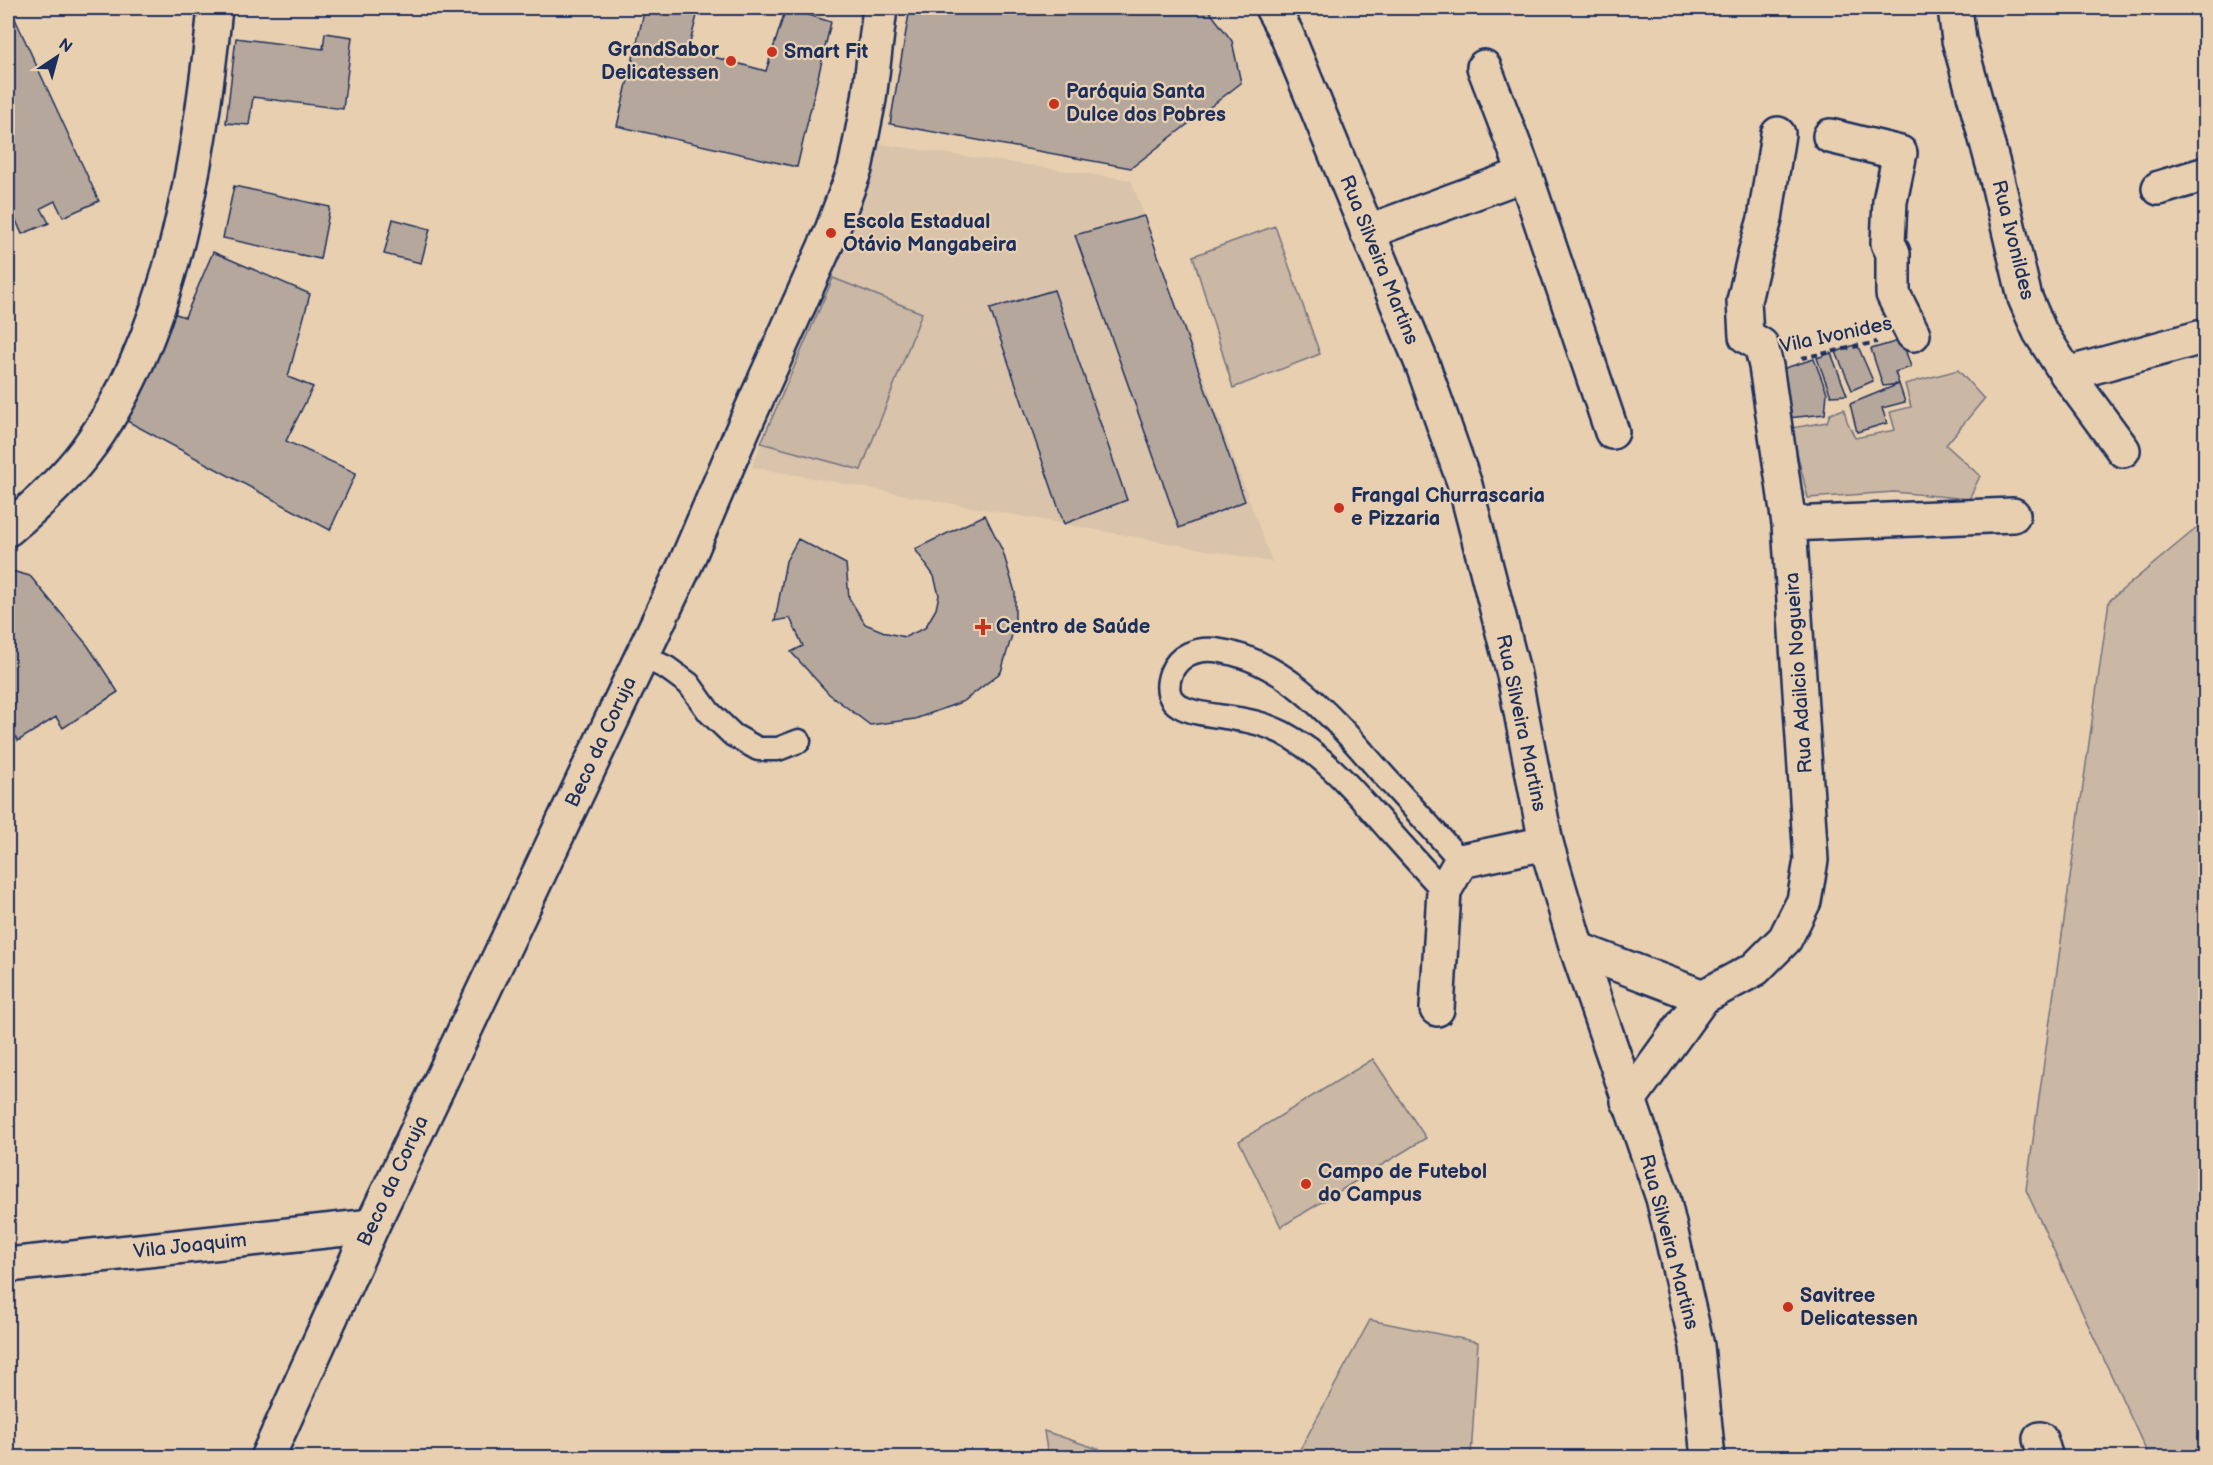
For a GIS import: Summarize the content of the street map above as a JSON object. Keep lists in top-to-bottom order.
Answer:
{
  "streets": {
    "street": [
      "Rua Ivonildes",
      "Rua Silveira Martins",
      "Rua Adailcio Nogueira",
      "Beco da Coruja",
      "Vila Joaquim"
    ],
    "path": ["Vila Ivonides"]
  },
  "crossings": [
    ["Rua Silveira Martins", "Rua Adailcio Nogueira"],
    ["Vila Ivonides", "Rua Adailcio Nogueira"],
    ["Beco da Coruja", "Vila Joaquim"]
  ],
  "places": {
    "other": [
      "Smart Fit",
      "GrandSabor Delicatessen",
      "Paróquia Santa Dulce dos Pobres",
      "Escola Estadual Otávio Mangabeira",
      "Frangal Churrascaria e Pizzaria",
      "Campo de Futebol do Campus",
      "Savitree Delicatessen"
    ],
    "health": ["Centro de Saúde"]
  },
  "north": "top right"
}
